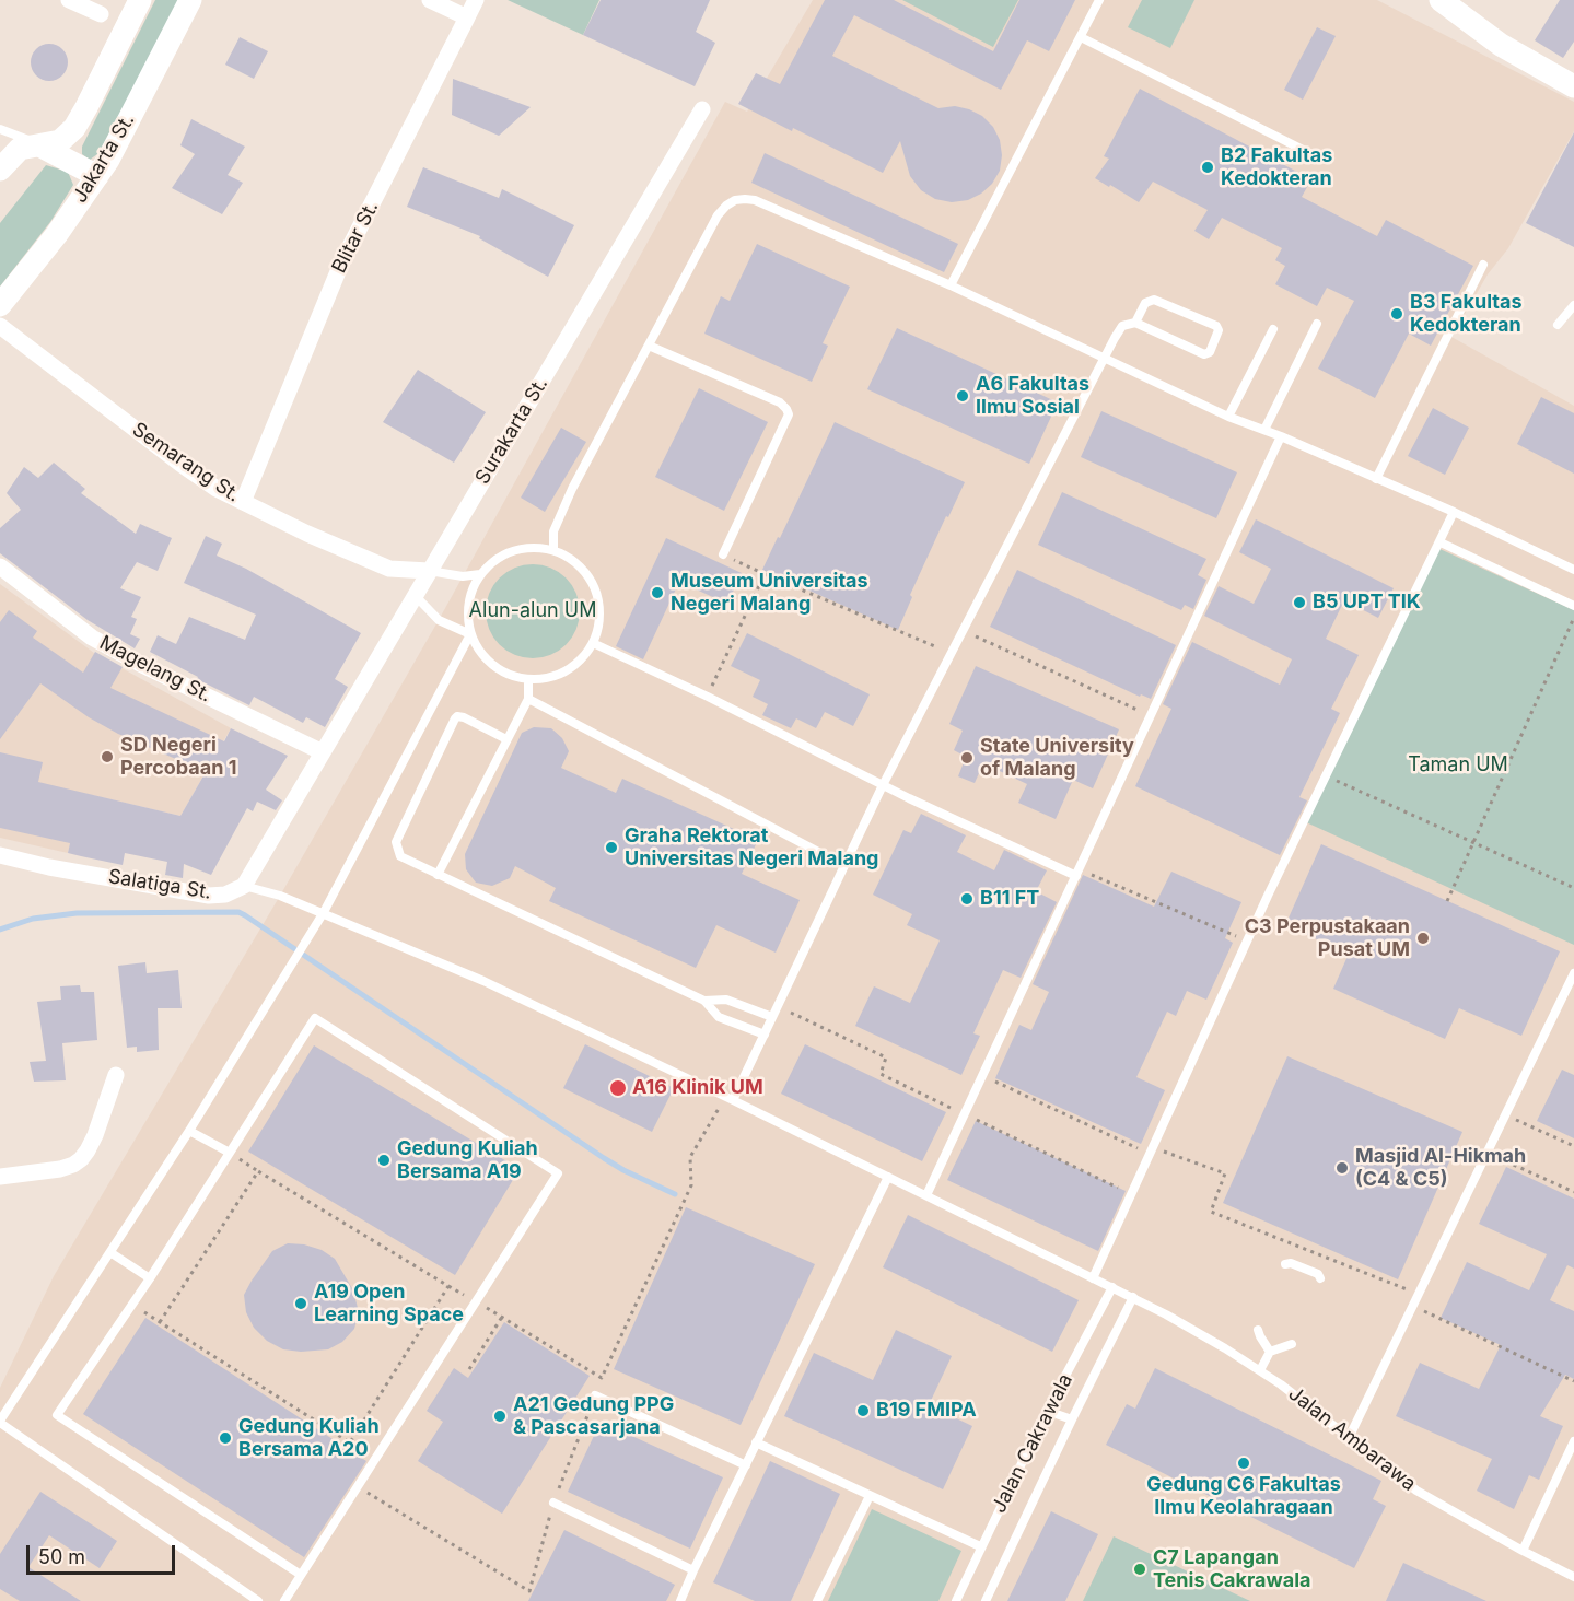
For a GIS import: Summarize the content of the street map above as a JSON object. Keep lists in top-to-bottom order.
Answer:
{
  "streets": {
    "main road": ["Jakarta St."],
    "street": [
      "Blitar St.",
      "Surakarta St.",
      "Semarang St.",
      "Magelang St.",
      "Salatiga St."
    ],
    "lane": ["Jalan Ambarawa", "Jalan Cakrawala"]
  },
  "crossings": [
    ["Blitar St.", "Semarang St."],
    ["Surakarta St.", "Magelang St."],
    ["Salatiga St.", "Jalan Ambarawa"],
    ["Jalan Ambarawa", "Jalan Cakrawala"]
  ],
  "parks": ["Alun-alun UM", "Taman UM"],
  "places": [
    "B2 Fakultas Kedokteran",
    "B3 Fakultas Kedokteran",
    "A6 Fakultas Ilmu Sosial",
    "Museum Universitas Negeri Malang",
    "B5 UPT TIK",
    "SD Negeri Percobaan 1",
    "State University of Malang",
    "Graha Rektorat Universitas Negeri Malang",
    "B11 FT",
    "C3 Perpustakaan Pusat UM",
    "A16 Klinik UM",
    "Gedung Kuliah Bersama A19",
    "Masjid Al-Hikmah (C4 & C5)",
    "A19 Open Learning Space",
    "B19 FMIPA",
    "A21 Gedung PPG & Pascasarjana",
    "Gedung Kuliah Bersama A20",
    "Gedung C6 Fakultas Ilmu Keolahragaan",
    "C7 Lapangan Tenis Cakrawala"
  ],
  "scale_bar": "50 m"
}
